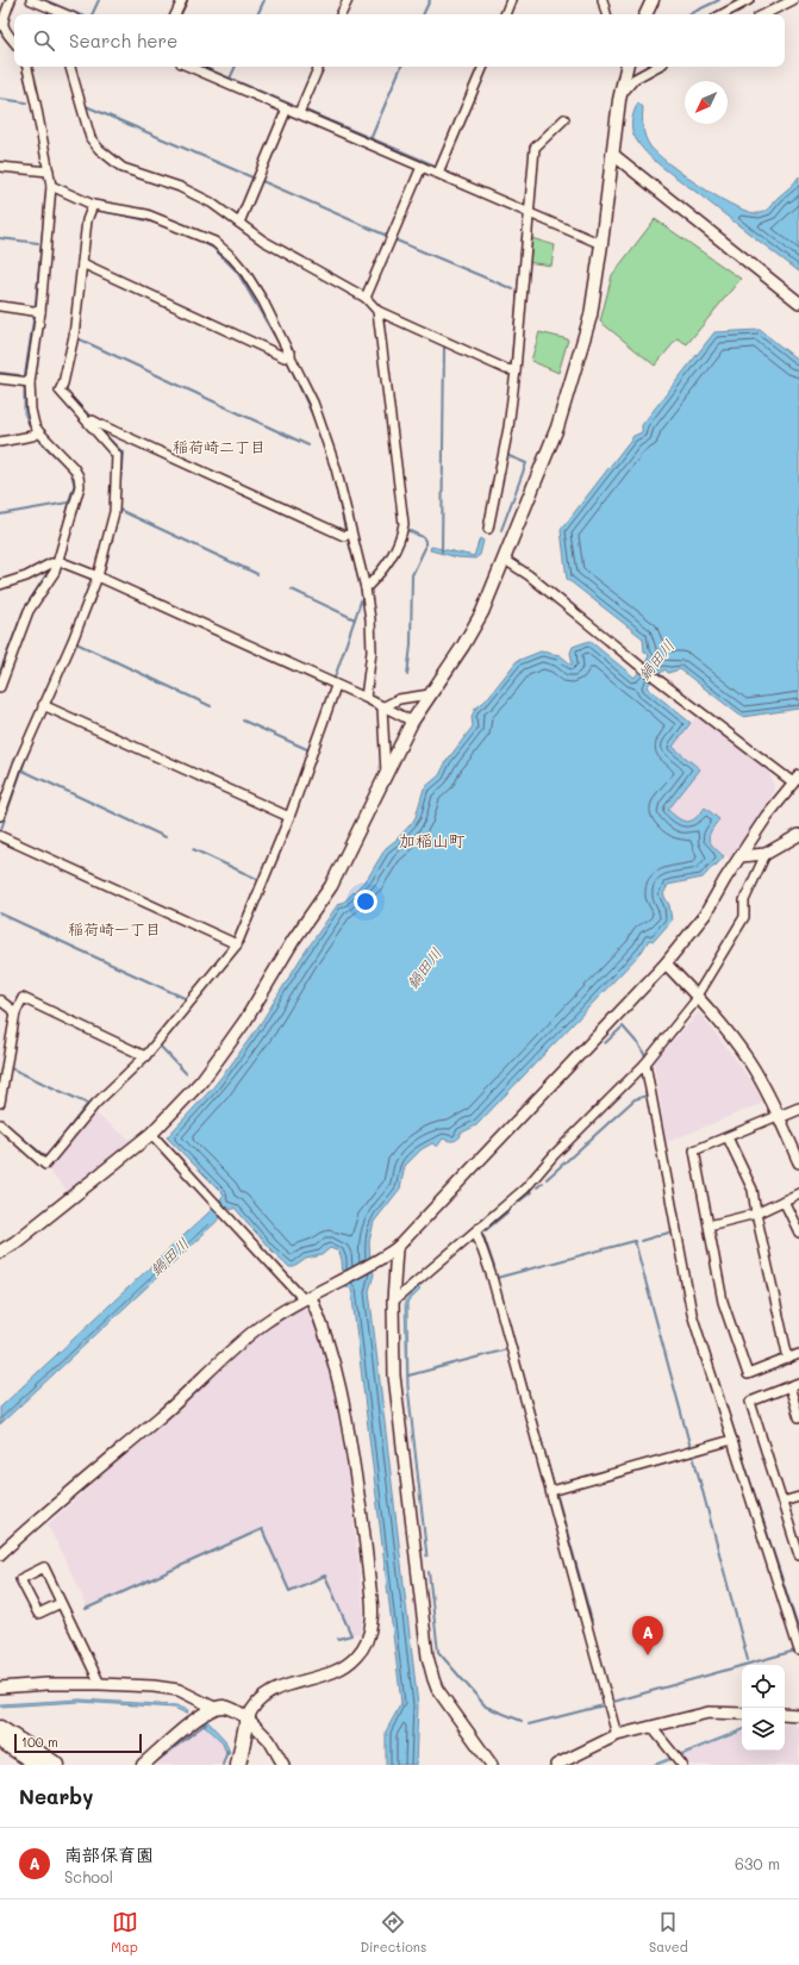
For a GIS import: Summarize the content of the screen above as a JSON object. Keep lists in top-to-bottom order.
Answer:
{
  "districts": ["稲荷崎二丁目", "加稲山町", "稲荷崎一丁目"],
  "water": ["鍋田川"],
  "scale_bar": "100 m",
  "north": "bottom left",
  "page": {
    "search": "Search here",
    "pins": "A",
    "scale": "100 m",
    "heading": "Nearby",
    "list": [
      {
        "mark": "A",
        "name": "南部保育園",
        "note": "School",
        "value": "630 m"
      }
    ],
    "nav": ["Map", "Directions", "Saved"]
  }
}
